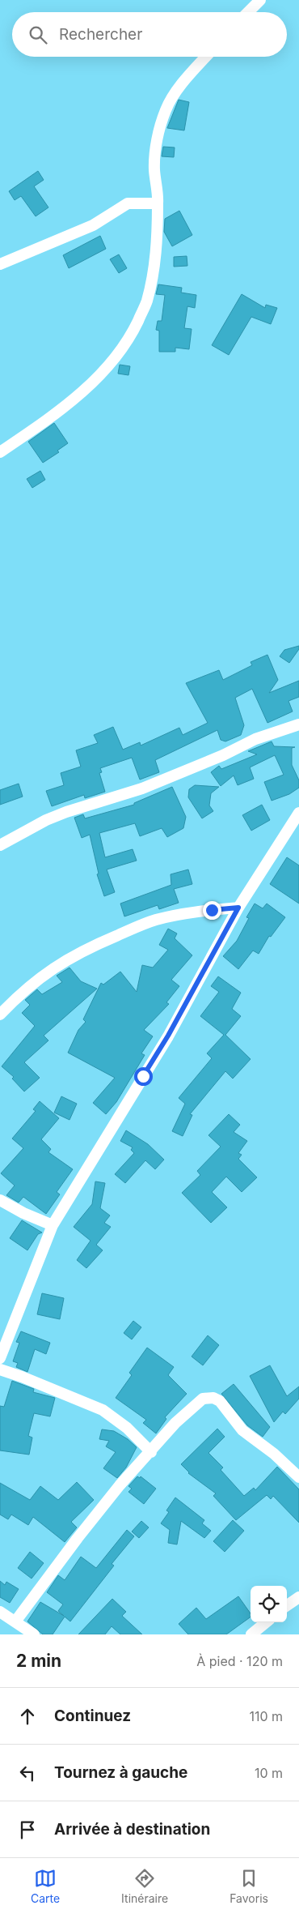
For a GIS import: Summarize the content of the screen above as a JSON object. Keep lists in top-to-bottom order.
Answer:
{
  "page": {
    "search": "Rechercher",
    "heading": ["2 min", "À pied · 120 m"],
    "list": [
      ["Continuez", "110 m"],
      ["Tournez à gauche", "10 m"],
      "Arrivée à destination"
    ],
    "nav": ["Carte", "Itinéraire", "Favoris"]
  }
}
